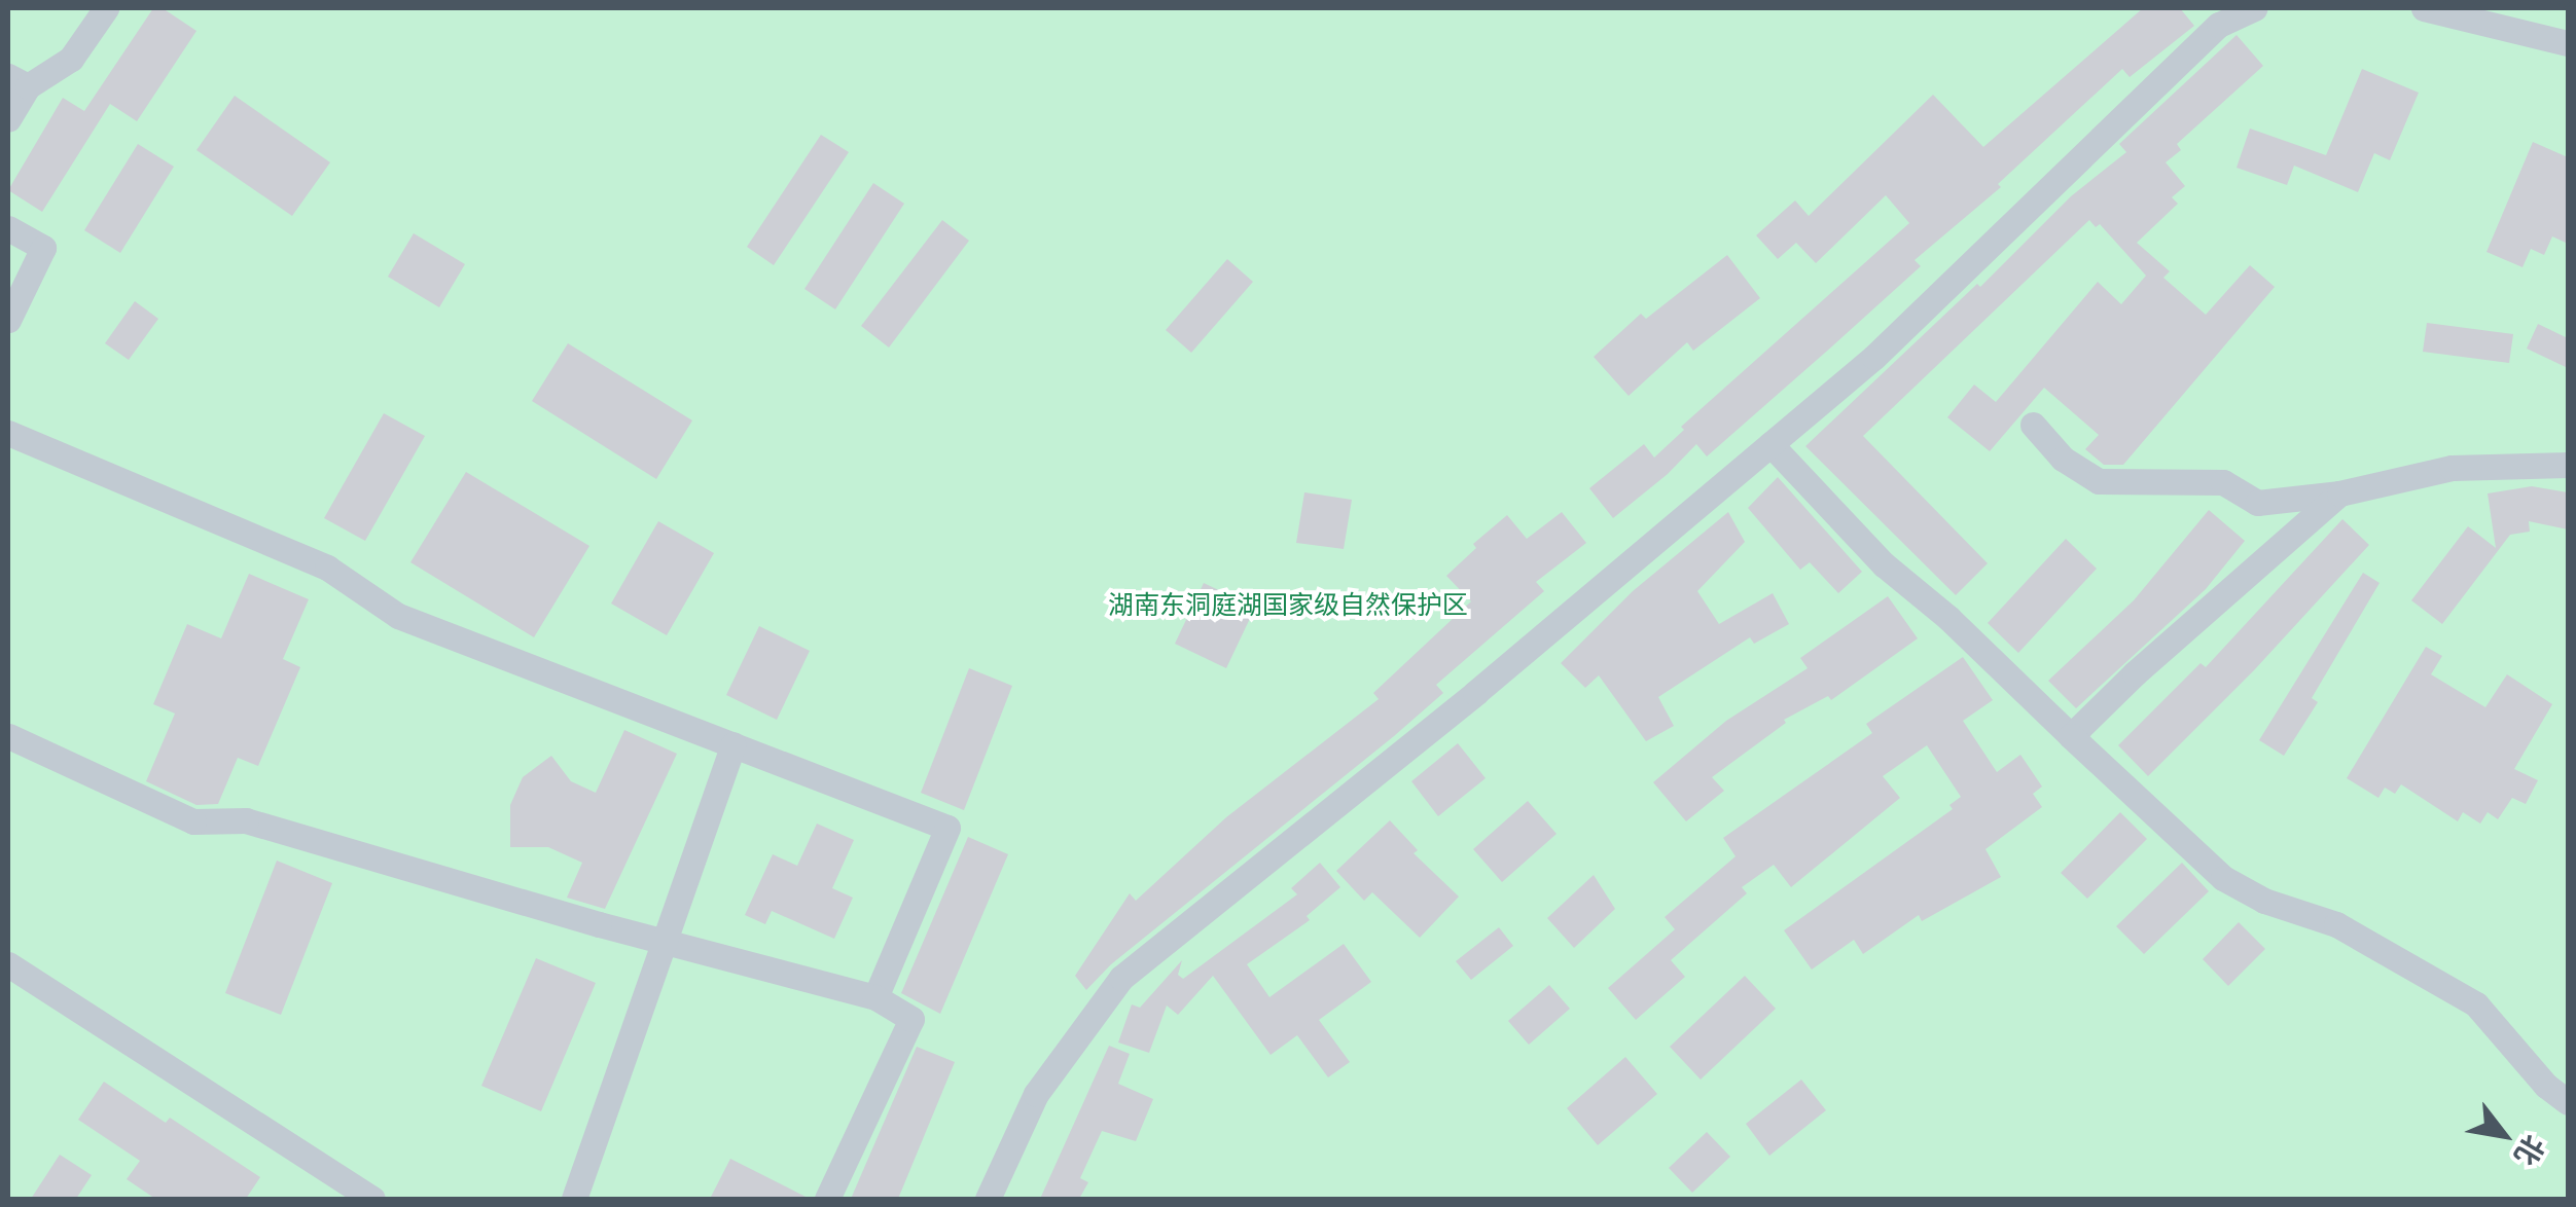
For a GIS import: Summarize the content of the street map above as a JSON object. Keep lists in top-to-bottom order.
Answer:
{
  "parks": ["湖南东洞庭湖国家级自然保护区"],
  "north": "bottom right"
}
